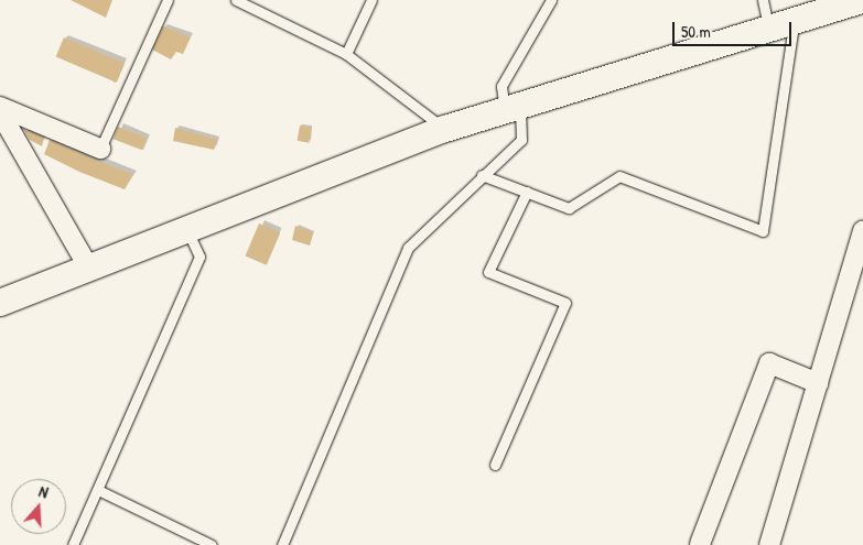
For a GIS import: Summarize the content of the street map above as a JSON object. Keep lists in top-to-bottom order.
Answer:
{
  "scale_bar": "50 m",
  "north": "top"
}
